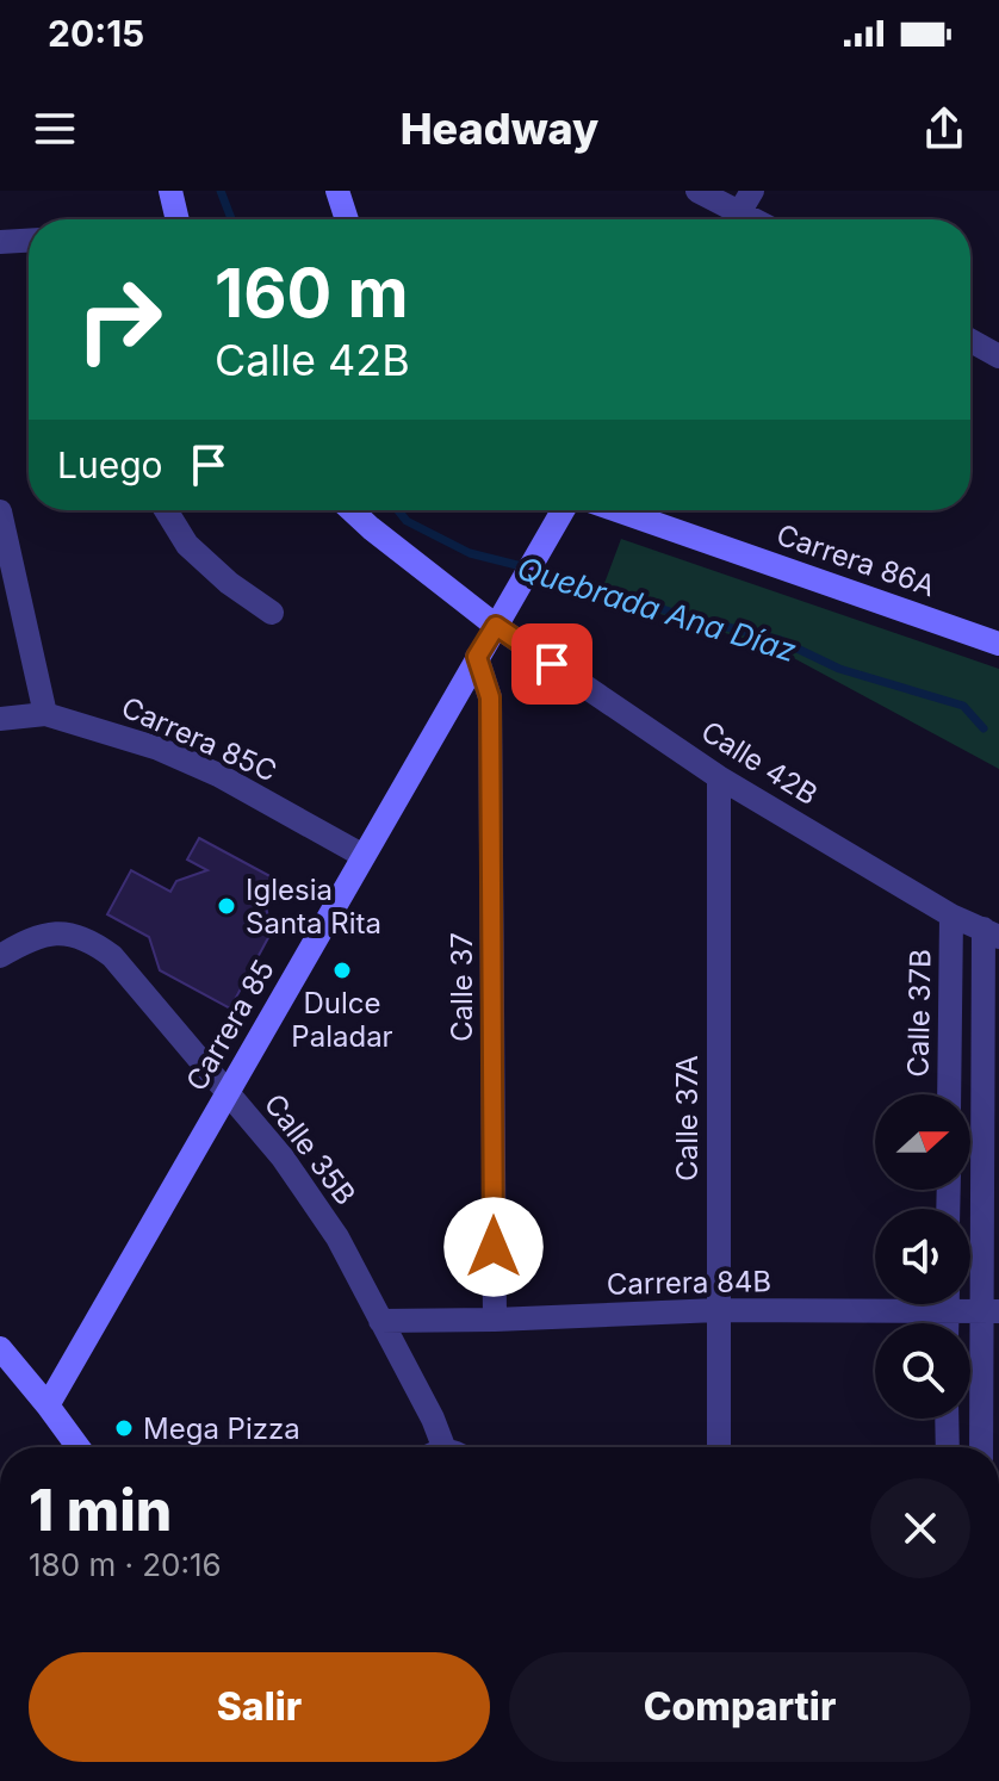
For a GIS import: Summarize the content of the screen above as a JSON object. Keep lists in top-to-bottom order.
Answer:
{
  "streets": {
    "street": [
      "Carrera 86A",
      "Carrera 85C",
      "Calle 42B",
      "Calle 37",
      "Calle 37B",
      "Carrera 85",
      "Calle 37A",
      "Calle 35B",
      "Carrera 84B"
    ]
  },
  "crossings": [
    ["Carrera 85C", "Carrera 85"],
    ["Calle 42B", "Calle 37B"],
    ["Calle 42B", "Carrera 85"],
    ["Calle 42B", "Calle 37A"],
    ["Calle 37", "Carrera 85"],
    ["Calle 37", "Carrera 84B"],
    ["Carrera 85", "Calle 35B"],
    ["Calle 37A", "Carrera 84B"],
    ["Calle 35B", "Carrera 84B"]
  ],
  "water": ["Quebrada Ana Díaz"],
  "places": ["Iglesia Santa Rita", "Dulce Paladar", "Mega Pizza"],
  "north": "right",
  "page": {
    "status": "20:15",
    "header": "Headway",
    "turn": ["160 m", "Calle 42B"],
    "then": "Luego",
    "heading": ["1 min", "180 m · 20:16"],
    "buttons": ["Salir", "Compartir"]
  }
}
